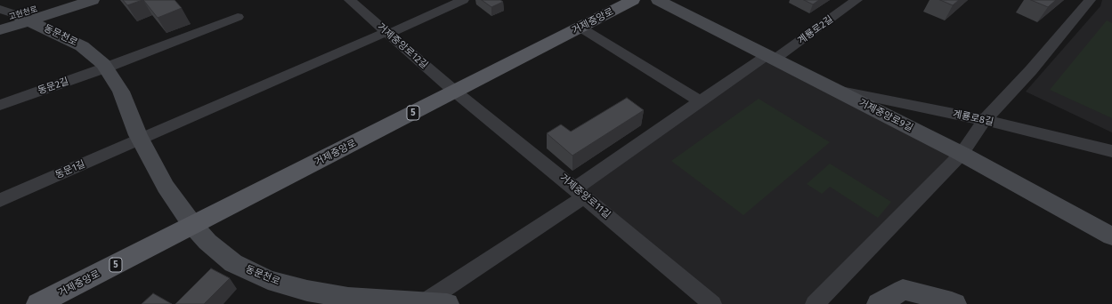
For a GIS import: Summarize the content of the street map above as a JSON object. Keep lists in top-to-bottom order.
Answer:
{
  "streets": {
    "main road": ["거제중앙로", "5"],
    "street": [
      "고현천로",
      "계룡로2길",
      "동문천로",
      "거제중앙로12길",
      "동문2길",
      "거제중앙로9길",
      "계룡로8길",
      "동문1길",
      "거제중앙로11길"
    ]
  },
  "crossings": [
    ["고현천로", "동문천로"],
    ["거제중앙로", "동문천로"],
    ["거제중앙로", "거제중앙로12길"],
    ["거제중앙로", "거제중앙로11길"],
    ["계룡로2길", "동문천로"],
    ["계룡로2길", "거제중앙로9길"],
    ["계룡로2길", "거제중앙로11길"],
    ["동문천로", "동문2길"],
    ["동문천로", "동문1길"],
    ["거제중앙로12길", "거제중앙로11길"],
    ["거제중앙로9길", "계룡로8길"]
  ]
}
